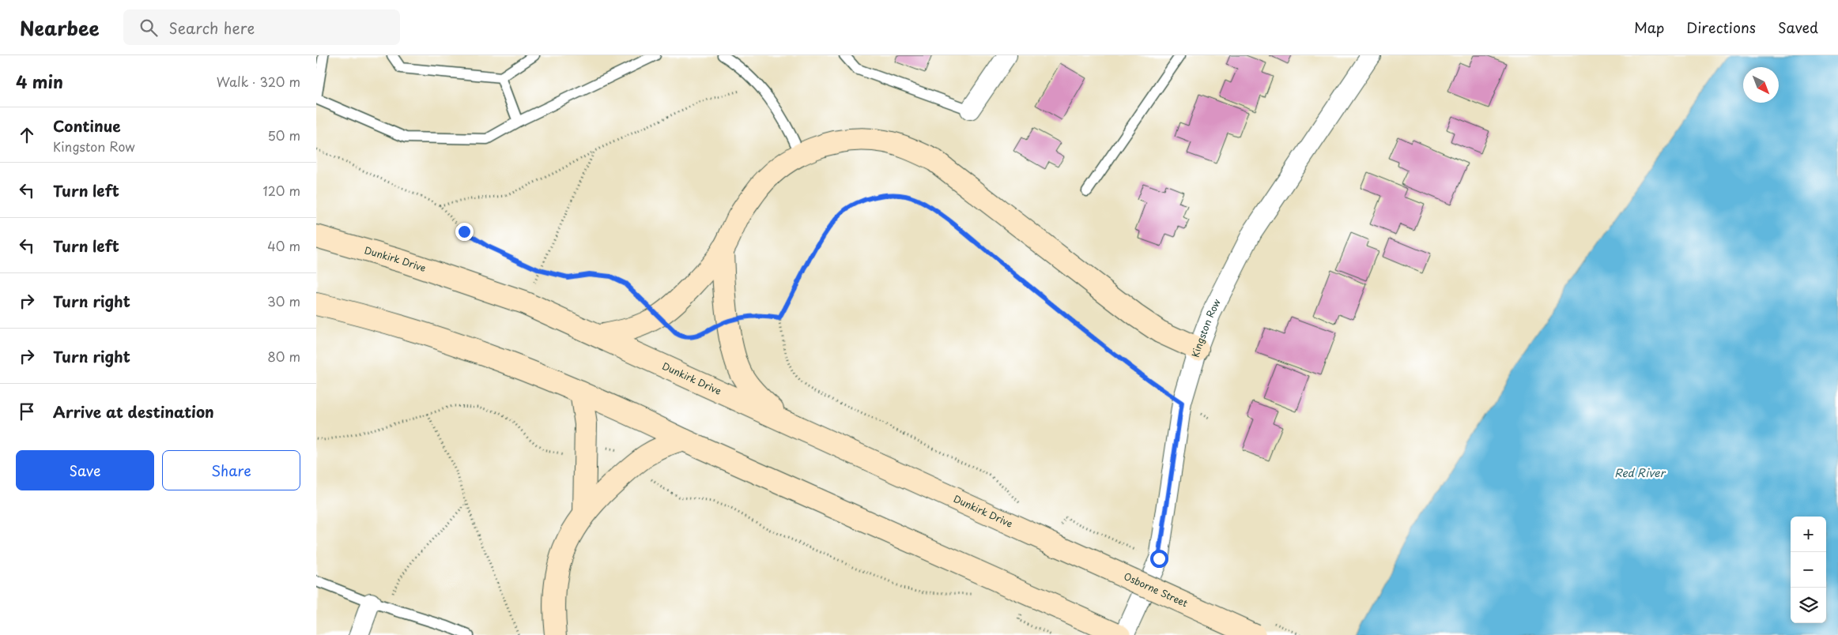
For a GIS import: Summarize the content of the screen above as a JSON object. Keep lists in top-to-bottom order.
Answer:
{
  "streets": {
    "main road": ["Dunkirk Drive", "Osborne Street"],
    "street": ["Kingston Row"]
  },
  "crossings": [
    ["Dunkirk Drive", "Osborne Street"]
  ],
  "water": ["Red River"],
  "north": "bottom right",
  "page": {
    "header": "Nearbee",
    "search": "Search here",
    "nav": ["Map", "Directions", "Saved"],
    "heading": ["4 min", "Walk · 320 m"],
    "list": [
      ["Continue", "Kingston Row", "50 m"],
      ["Turn left", "120 m"],
      ["Turn left", "40 m"],
      ["Turn right", "30 m"],
      ["Turn right", "80 m"],
      "Arrive at destination"
    ],
    "buttons": ["Save", "Share"],
    "map_buttons": ["+", "−"]
  }
}
